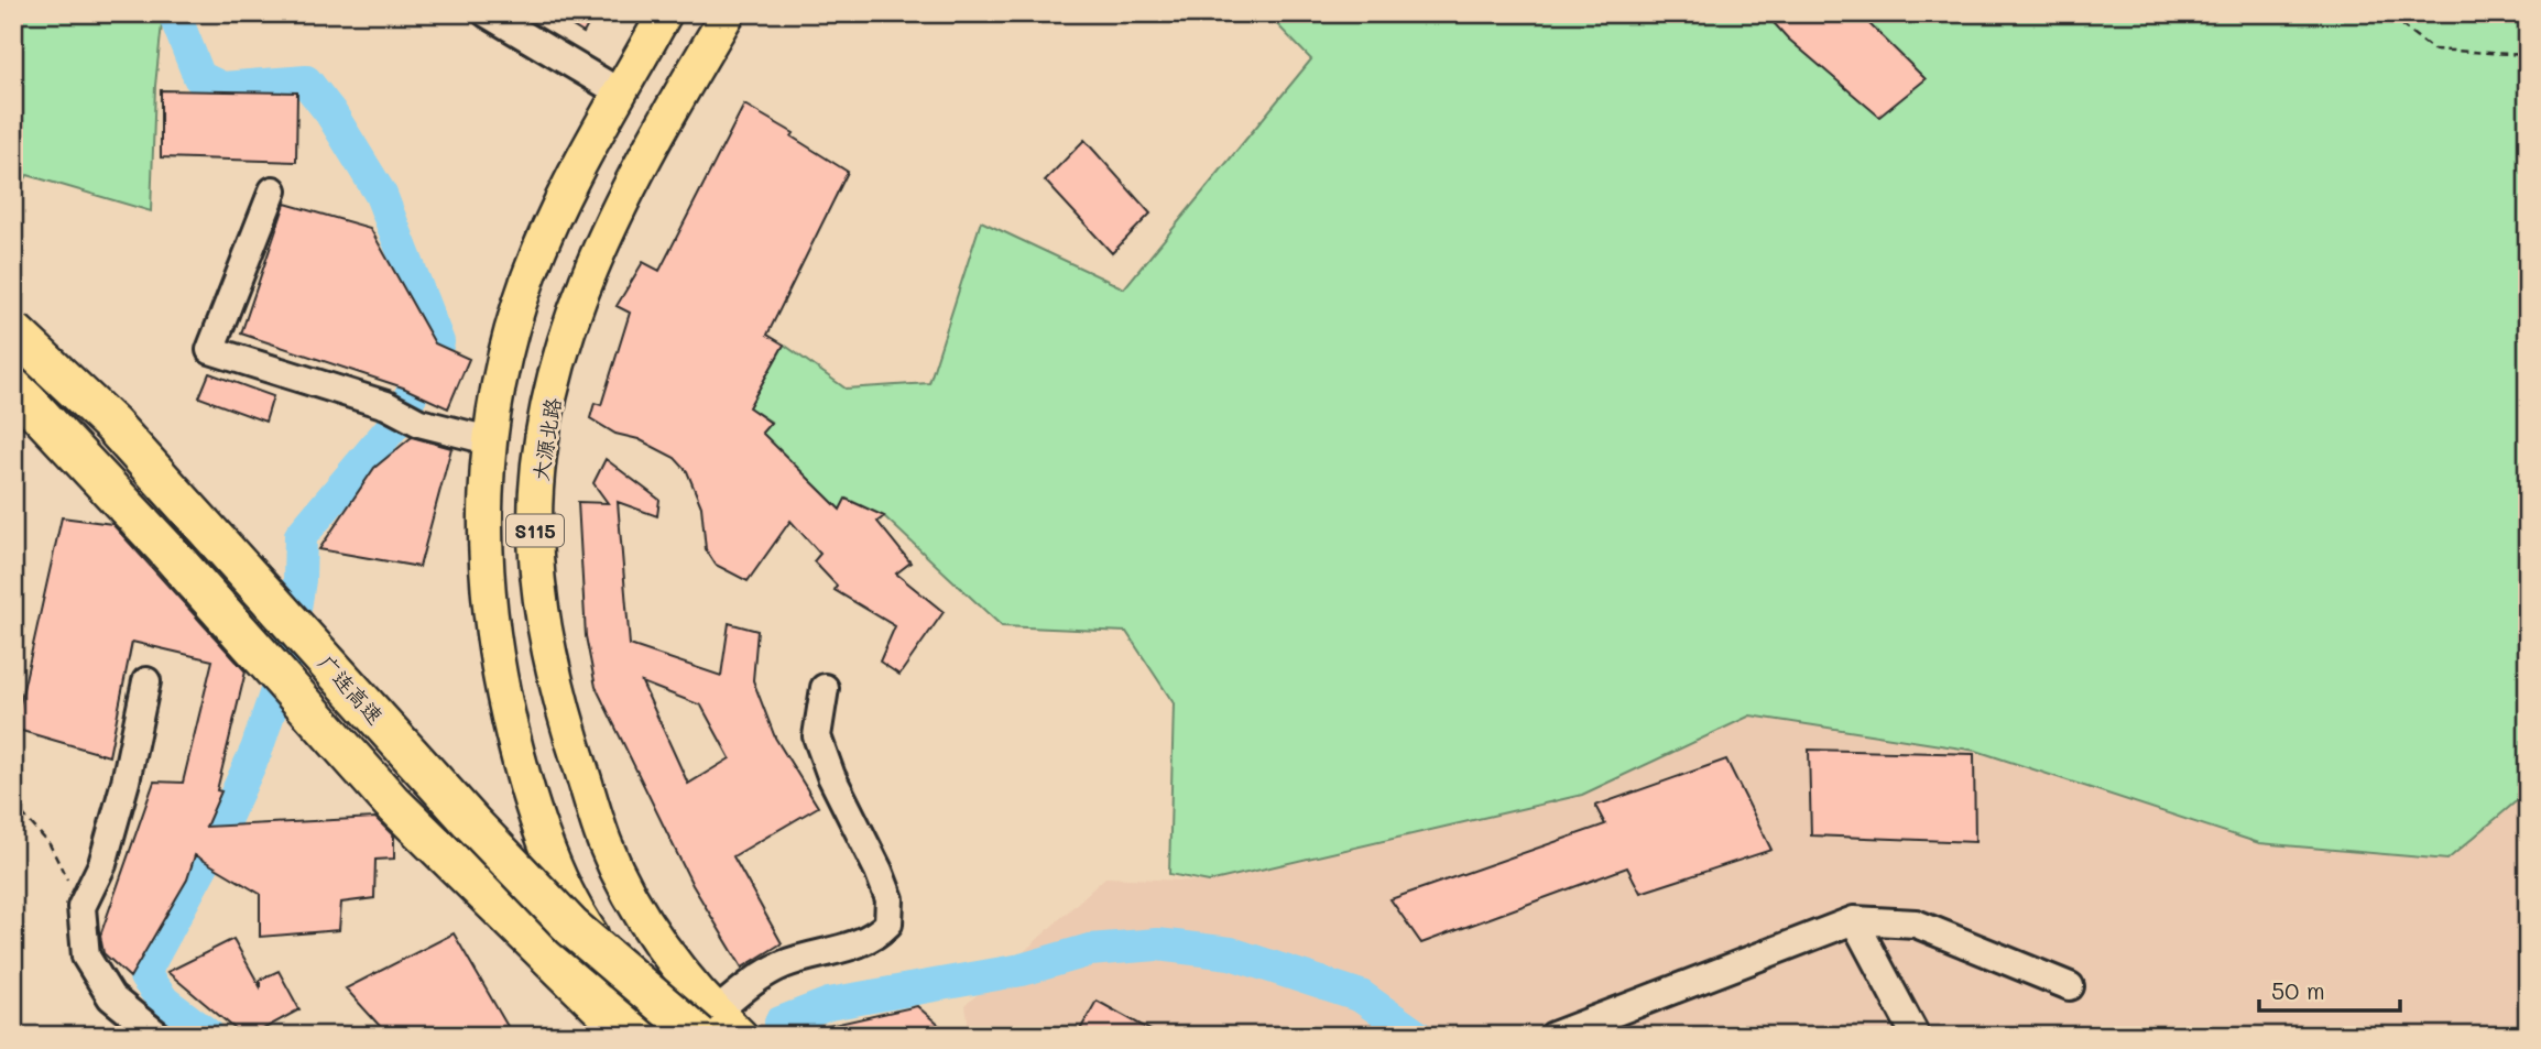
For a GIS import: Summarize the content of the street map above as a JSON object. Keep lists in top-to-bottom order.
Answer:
{
  "streets": {
    "highway": ["广连高速"],
    "main road": ["大源北路", "S115"]
  },
  "crossings": [
    ["大源北路", "广连高速"]
  ],
  "scale_bar": "50 m"
}
